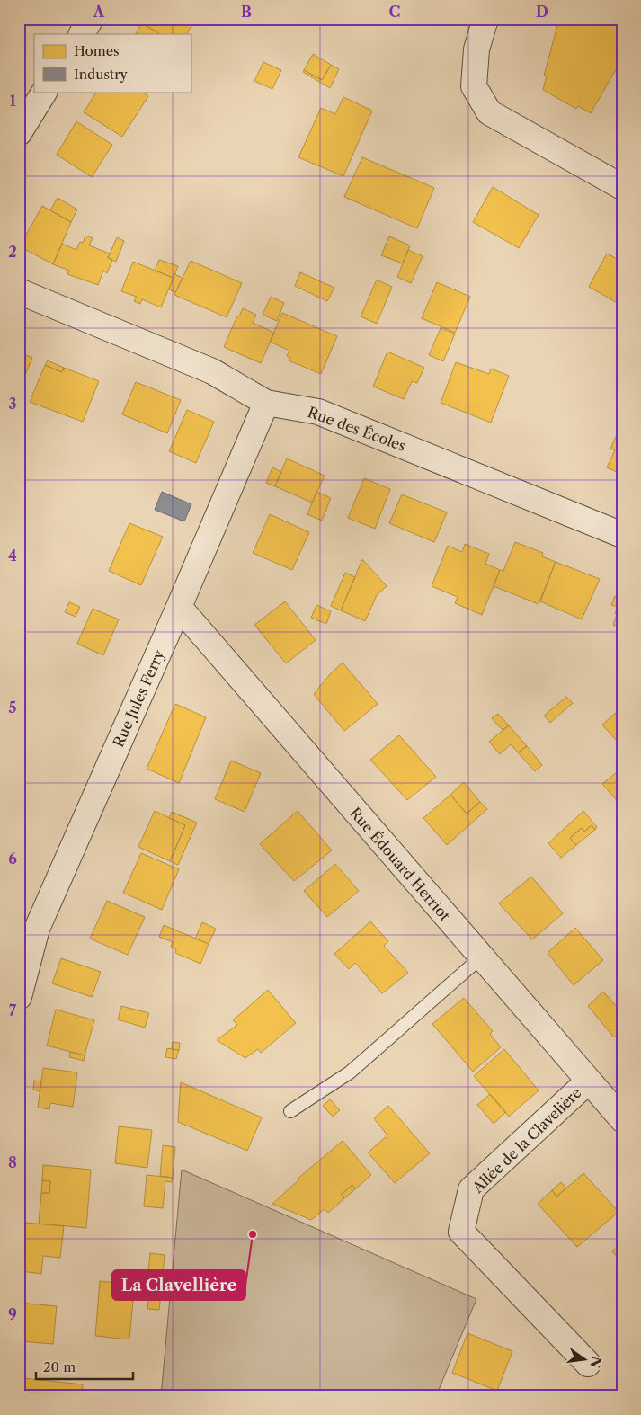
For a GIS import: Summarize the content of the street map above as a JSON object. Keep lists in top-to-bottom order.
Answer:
{
  "streets": {
    "street": [
      "Rue des Écoles",
      "Rue Jules Ferry",
      "Rue Édouard Herriot",
      "Allée de la Clavelière"
    ]
  },
  "crossings": [
    ["Rue des Écoles", "Rue Jules Ferry"],
    ["Rue Jules Ferry", "Rue Édouard Herriot"],
    ["Rue Édouard Herriot", "Allée de la Clavelière"]
  ],
  "places": ["La Clavellière"],
  "legend": ["Homes", "Industry"],
  "scale_bar": "20 m",
  "north": "right",
  "grid": {
    "columns": [
      "A",
      "B",
      "C",
      "D"
    ],
    "rows": [
      "1",
      "2",
      "3",
      "4",
      "5",
      "6",
      "7",
      "8",
      "9"
    ]
  }
}
